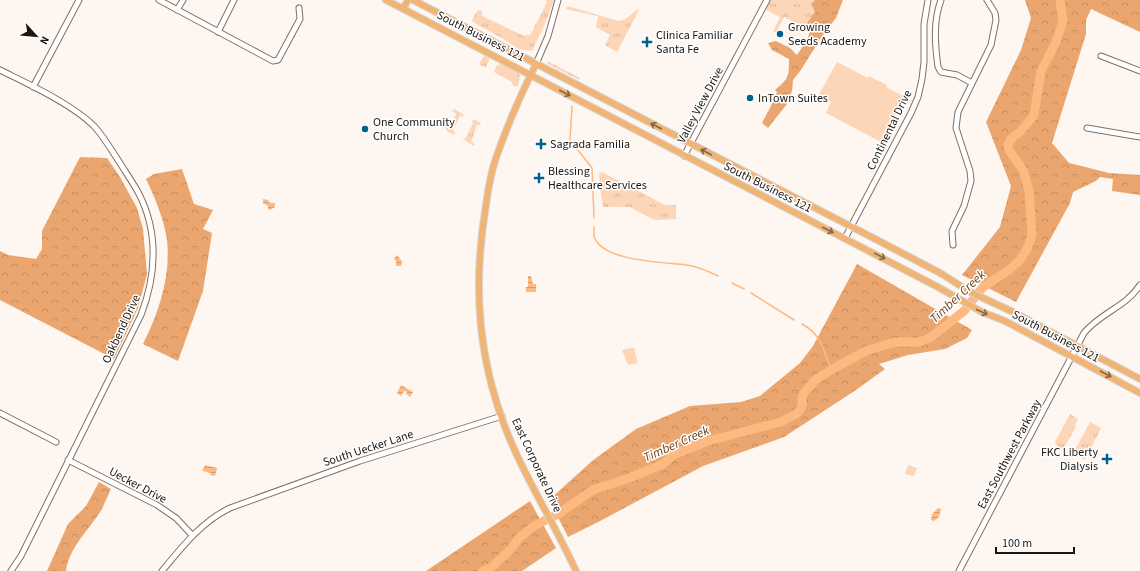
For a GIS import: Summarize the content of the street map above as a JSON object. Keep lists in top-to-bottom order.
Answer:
{
  "streets": {
    "main road": ["South Business 121", "East Corporate Drive"],
    "street": [
      "Valley View Drive",
      "Continental Drive",
      "Oakbend Drive",
      "South Uecker Lane",
      "East Southwest Parkway",
      "Uecker Drive"
    ]
  },
  "crossings": [
    ["South Business 121", "Valley View Drive"],
    ["South Business 121", "Continental Drive"],
    ["South Business 121", "East Southwest Parkway"],
    ["South Business 121", "East Corporate Drive"],
    ["Oakbend Drive", "Uecker Drive"],
    ["South Uecker Lane", "East Corporate Drive"],
    ["South Uecker Lane", "Uecker Drive"]
  ],
  "water": ["Timber Creek"],
  "places": {
    "other": ["Growing Seeds Academy", "InTown Suites", "One Community Church"],
    "health": [
      "Clinica Familiar Santa Fe",
      "Sagrada Familia",
      "Blessing Healthcare Services",
      "FKC Liberty Dialysis"
    ]
  },
  "scale_bar": "100 m",
  "north": "bottom right"
}
